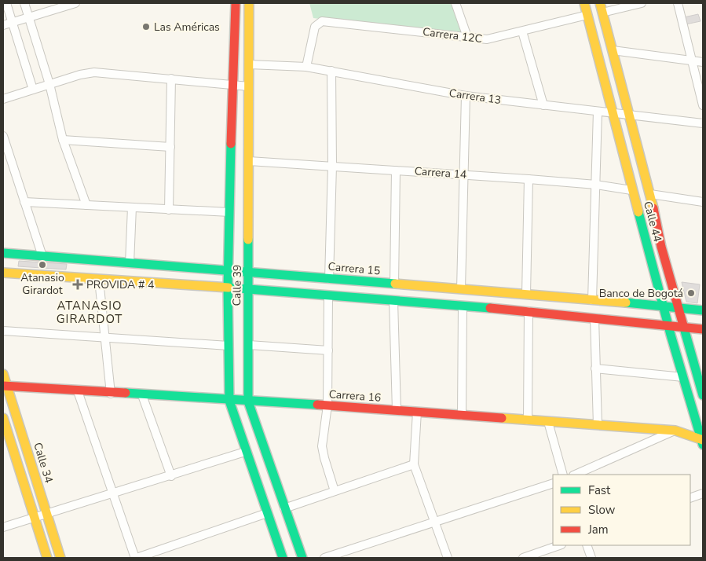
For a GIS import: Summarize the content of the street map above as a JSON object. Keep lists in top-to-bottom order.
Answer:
{
  "streets": {
    "main road": [
      "Calle 44",
      "Carrera 15",
      "Calle 39",
      "Carrera 16",
      "Calle 34"
    ],
    "street": ["Carrera 12C", "Carrera 13", "Carrera 14"]
  },
  "crossings": [
    ["Carrera 12C", "Carrera 13"],
    ["Carrera 12C", "Calle 44"],
    ["Carrera 13", "Calle 44"],
    ["Carrera 13", "Calle 39"],
    ["Carrera 14", "Calle 44"],
    ["Carrera 14", "Calle 39"],
    ["Calle 44", "Carrera 15"],
    ["Calle 44", "Carrera 16"],
    ["Carrera 15", "Calle 39"],
    ["Calle 39", "Carrera 16"],
    ["Carrera 16", "Calle 34"]
  ],
  "districts": ["ATANASIO GIRARDOT"],
  "places": {
    "other": ["Las Américas", "Atanasio Girardot", "Banco de Bogotá"],
    "health": ["PROVIDA # 4"]
  },
  "legend": ["Fast", "Slow", "Jam"]
}
